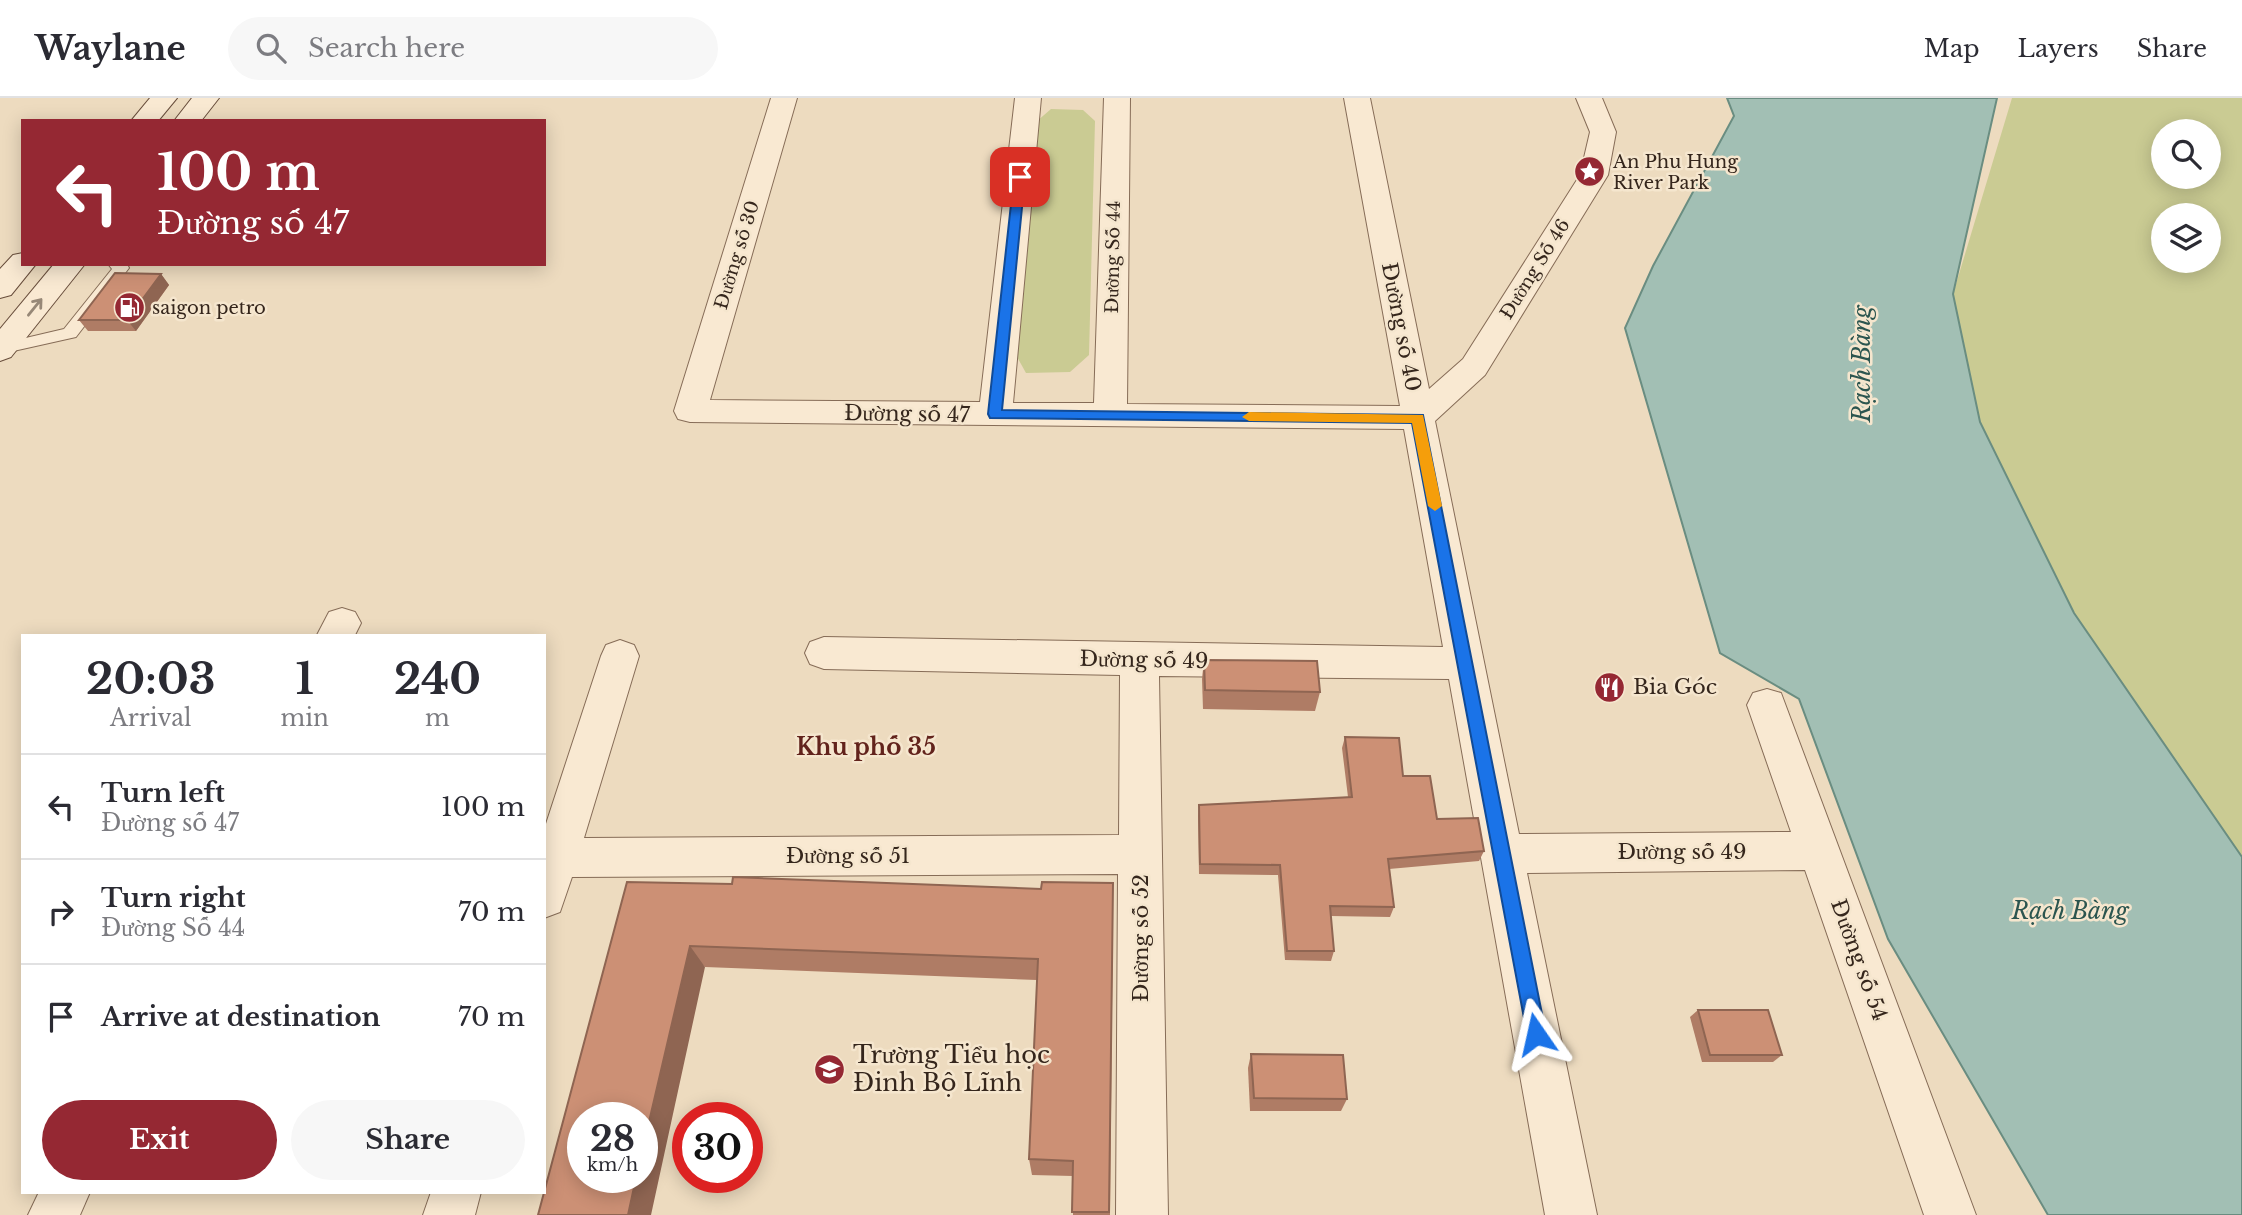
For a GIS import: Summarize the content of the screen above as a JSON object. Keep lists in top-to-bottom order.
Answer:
{
  "streets": {
    "street": [
      "Đường số 30",
      "Đường Số 44",
      "Đường Số 46",
      "Đường số 40",
      "Đường số 47",
      "Đường số 49",
      "Đường số 51",
      "Đường số 52",
      "Đường số 54"
    ]
  },
  "crossings": [
    ["Đường số 30", "Đường số 47"],
    ["Đường Số 44", "Đường số 47"],
    ["Đường Số 46", "Đường số 40"],
    ["Đường Số 46", "Đường số 47"],
    ["Đường số 40", "Đường số 47"],
    ["Đường số 40", "Đường số 49"],
    ["Đường số 49", "Đường số 52"],
    ["Đường số 49", "Đường số 54"],
    ["Đường số 51", "Đường số 52"]
  ],
  "districts": ["Khu phố 35"],
  "water": ["Rạch Bàng"],
  "places": {
    "place": ["An Phu Hung River Park"],
    "fuel station": ["saigon petro"],
    "restaurant": ["Bia Góc"],
    "school or university": ["Trường Tiểu học Đinh Bộ Lĩnh"]
  },
  "page": {
    "header": "Waylane",
    "search": "Search here",
    "nav": ["Map", "Layers", "Share"],
    "turn": ["100 m", "Đường số 47"],
    "eta": [
      "20:03",
      "Arrival",
      "1",
      "min",
      "240",
      "m"
    ],
    "list": [
      {
        "name": "Turn left",
        "note": "Đường số 47",
        "value": "100 m"
      },
      {
        "name": "Turn right",
        "note": "Đường Số 44",
        "value": "70 m"
      },
      {
        "name": "Arrive at destination",
        "value": "70 m"
      }
    ],
    "buttons": ["Exit", "Share"],
    "speed": "28 km/h",
    "limit": "30"
  }
}
